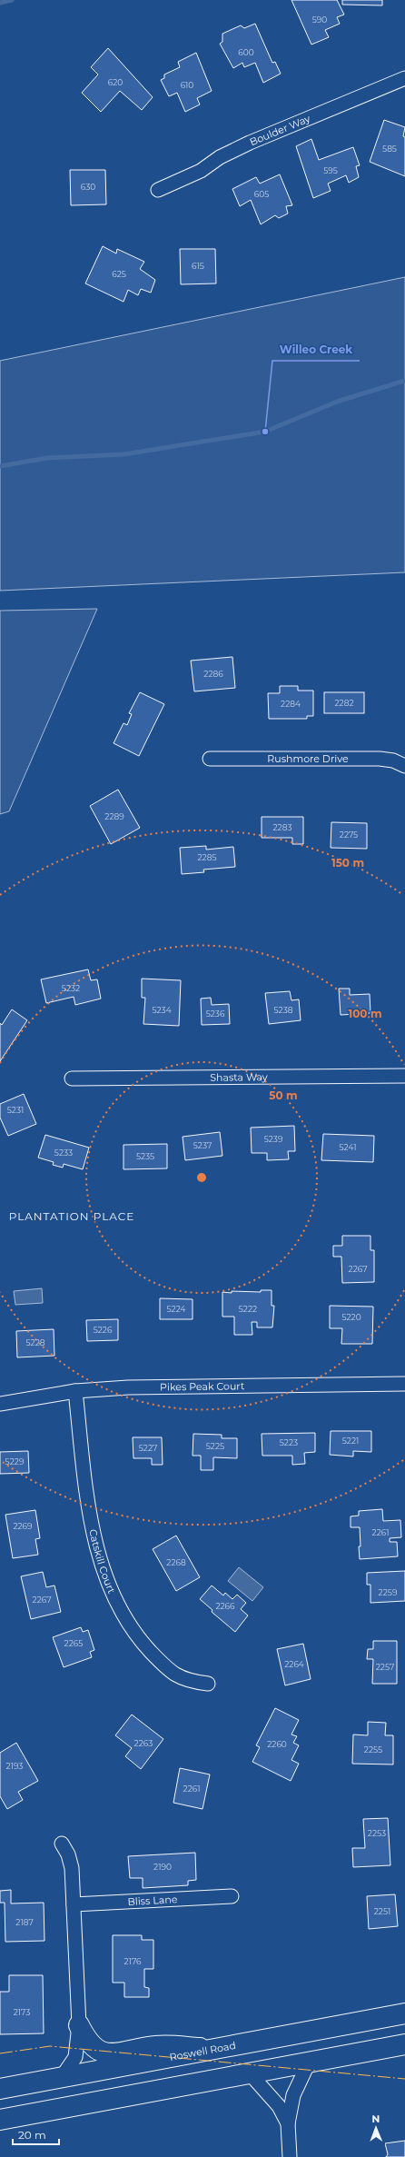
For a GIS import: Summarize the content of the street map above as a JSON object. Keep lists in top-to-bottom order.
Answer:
{
  "streets": {
    "main road": ["Roswell Road"],
    "street": [
      "Boulder Way",
      "Rushmore Drive",
      "Shasta Way",
      "Pikes Peak Court",
      "Catskill Court",
      "Bliss Lane"
    ]
  },
  "crossings": [
    ["Pikes Peak Court", "Catskill Court"]
  ],
  "districts": ["PLANTATION PLACE"],
  "places": ["Willeo Creek"],
  "house_numbers": [
    "590",
    "600",
    "620",
    "610",
    "585",
    "595",
    "630",
    "605",
    "615",
    "625",
    "2286",
    "2282",
    "2284",
    "2289",
    "2283",
    "2275",
    "2285",
    "5232",
    "5234",
    "5238",
    "5236",
    "5231",
    "5239",
    "5237",
    "5241",
    "5233",
    "5235",
    "2267",
    "5224",
    "5222",
    "5220",
    "5226",
    "5228",
    "5221",
    "5223",
    "5225",
    "5227",
    "5229",
    "2269",
    "2261",
    "2268",
    "2259",
    "2267",
    "2266",
    "2265",
    "2264",
    "2257",
    "2263",
    "2260",
    "2255",
    "2193",
    "2261",
    "2253",
    "2190",
    "2251",
    "2187",
    "2176",
    "2173"
  ],
  "scale_bar": "20 m",
  "north": "top",
  "rings": ["150 m", "100 m", "50 m"]
}
